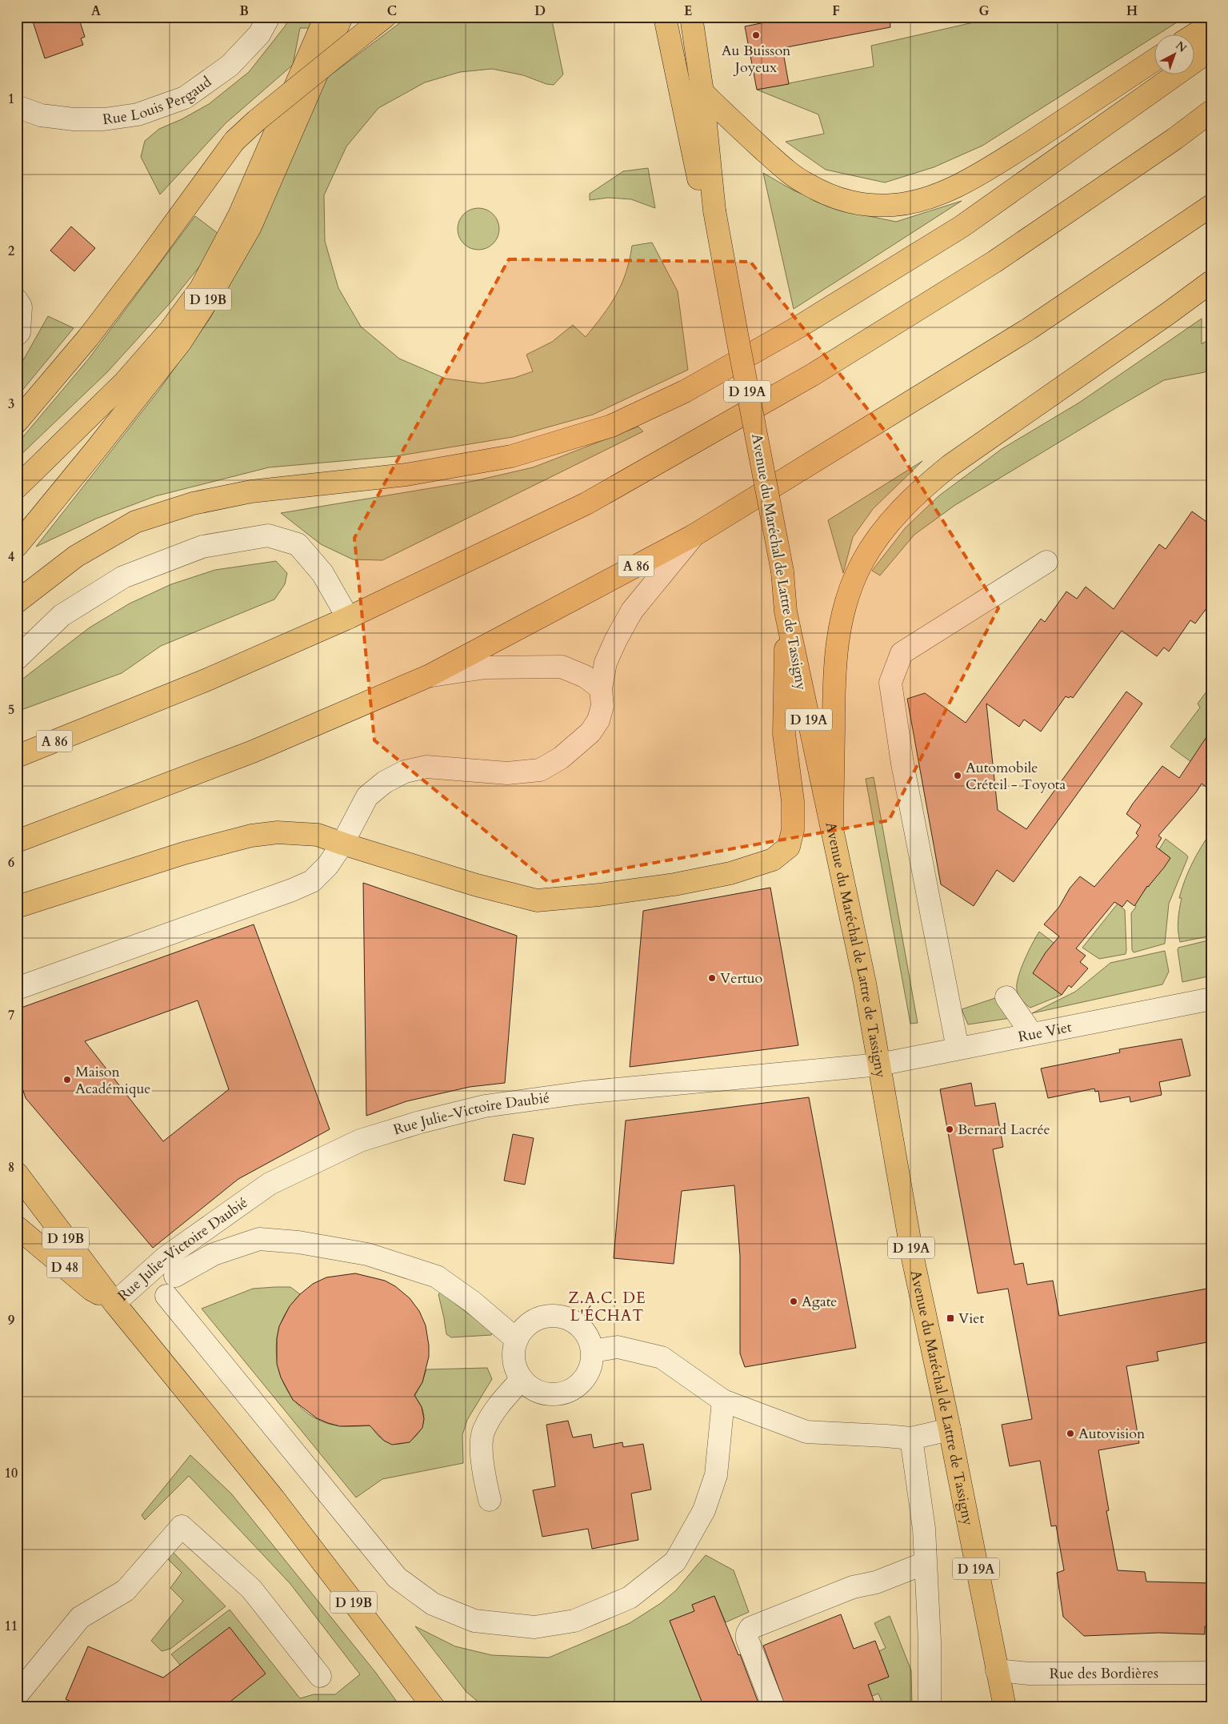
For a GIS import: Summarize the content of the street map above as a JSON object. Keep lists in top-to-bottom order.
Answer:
{
  "streets": {
    "main road": [
      "D 19B",
      "D 19A",
      "Avenue du Maréchal de Lattre de Tassigny",
      "A 86",
      "D 48"
    ],
    "street": [
      "Rue Louis Pergaud",
      "Rue Viet",
      "Rue Julie-Victoire Daubié",
      "Rue des Bordières"
    ]
  },
  "crossings": [
    ["D 19B", "Rue Julie-Victoire Daubié"],
    ["D 19B", "D 48"],
    ["D 19A", "Avenue du Maréchal de Lattre de Tassigny"],
    ["Avenue du Maréchal de Lattre de Tassigny", "Rue Viet"],
    ["Avenue du Maréchal de Lattre de Tassigny", "Rue Julie-Victoire Daubié"],
    ["Avenue du Maréchal de Lattre de Tassigny", "Rue des Bordières"],
    ["Rue Viet", "Rue Julie-Victoire Daubié"],
    ["Rue Julie-Victoire Daubié", "D 48"]
  ],
  "districts": ["Z.A.C. DE L'ÉCHAT"],
  "places": {
    "other": [
      "Au Buisson Joyeux",
      "Automobile Créteil - Toyota",
      "Vertuo",
      "Maison Académique",
      "Bernard Lacrée",
      "Agate",
      "Autovision"
    ],
    "transit": ["Viet"]
  },
  "north": "top right",
  "grid": {
    "columns": [
      "A",
      "B",
      "C",
      "D",
      "E",
      "F",
      "G",
      "H"
    ],
    "rows": [
      "1",
      "2",
      "3",
      "4",
      "5",
      "6",
      "7",
      "8",
      "9",
      "10",
      "11"
    ]
  }
}
